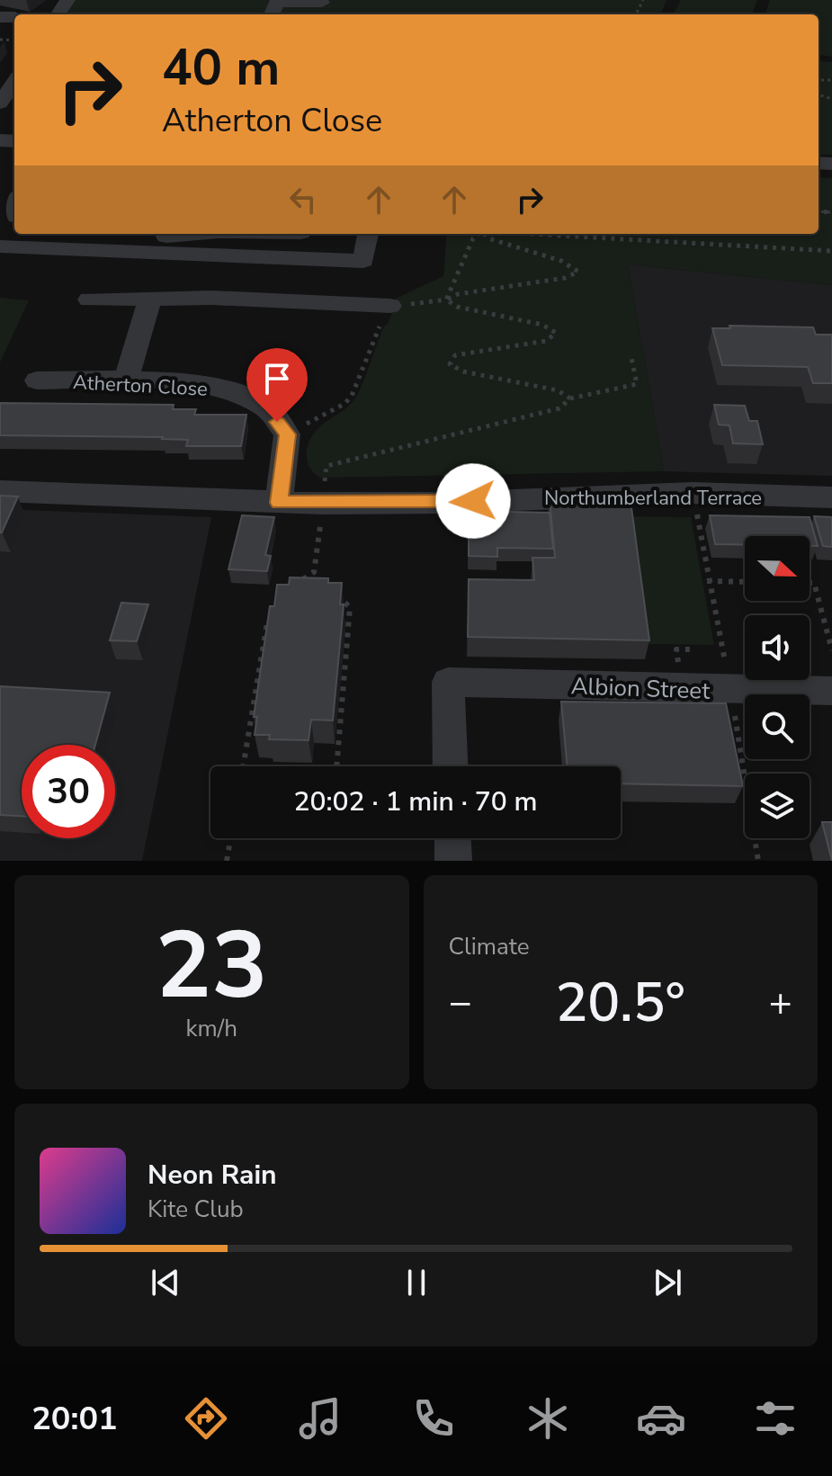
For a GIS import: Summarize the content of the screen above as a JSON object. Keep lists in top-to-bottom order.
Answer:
{
  "streets": {
    "street": ["Atherton Close", "Northumberland Terrace", "Albion Street"]
  },
  "north": "right",
  "page": {
    "turn": ["40 m", "Atherton Close"],
    "limit": "30",
    "trip": "20:02 · 1 min · 70 m",
    "tile": [
      ["23", "km/h"],
      "Climate"
    ],
    "heat": ["−", "20.5°", "+"],
    "song": ["Neon Rain", "Kite Club"],
    "tabs": "20:01"
  }
}
